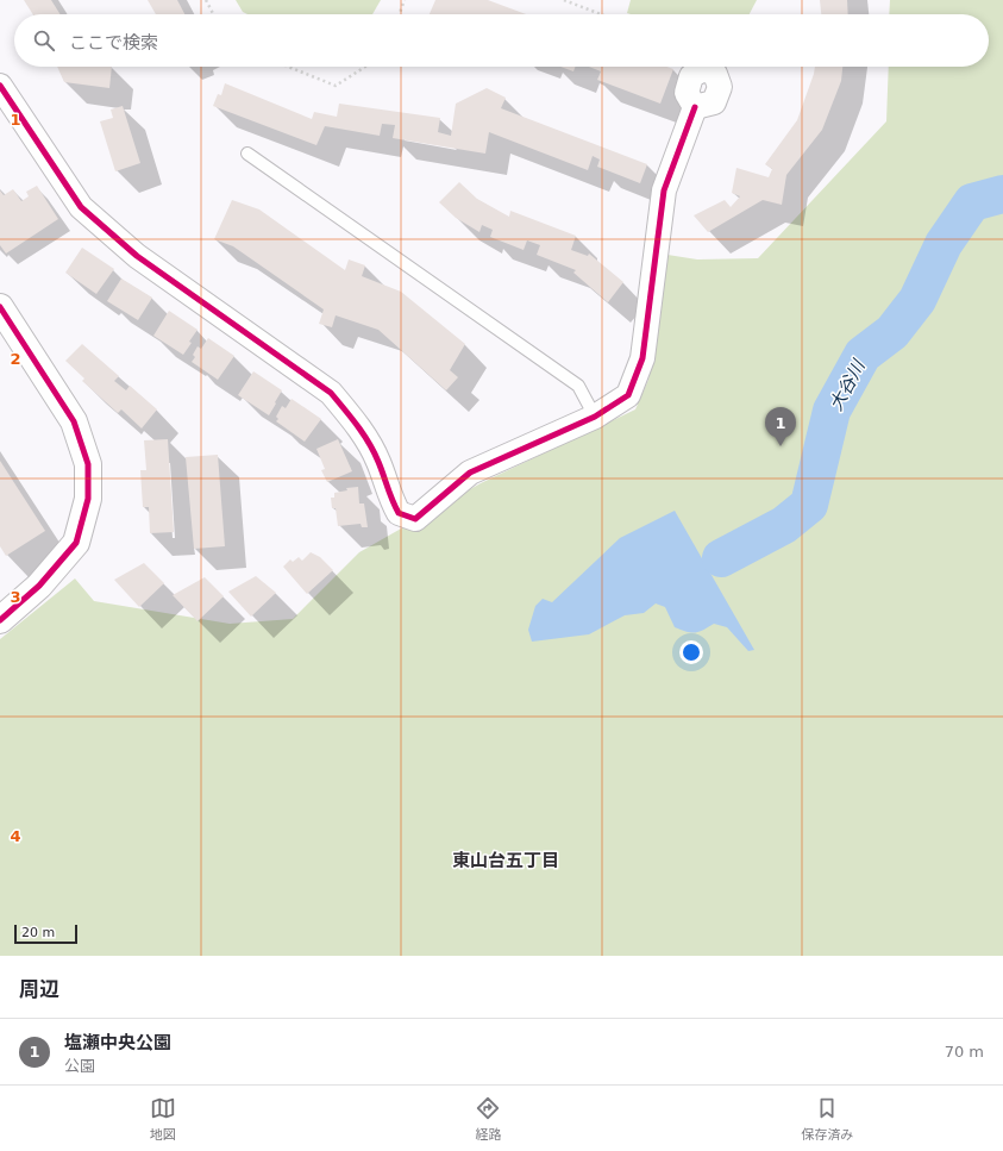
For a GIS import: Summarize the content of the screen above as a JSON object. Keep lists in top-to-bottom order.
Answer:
{
  "districts": ["東山台五丁目"],
  "water": ["大谷川"],
  "scale_bar": "20 m",
  "page": {
    "search": "ここで検索",
    "pins": "1",
    "scale": "20 m",
    "heading": "周辺",
    "list": [
      {
        "mark": "1",
        "name": "塩瀬中央公園",
        "note": "公園",
        "value": "70 m"
      }
    ],
    "nav": ["地図", "経路", "保存済み"]
  },
  "grid": {
    "rows": [
      "1",
      "2",
      "3",
      "4"
    ]
  }
}
